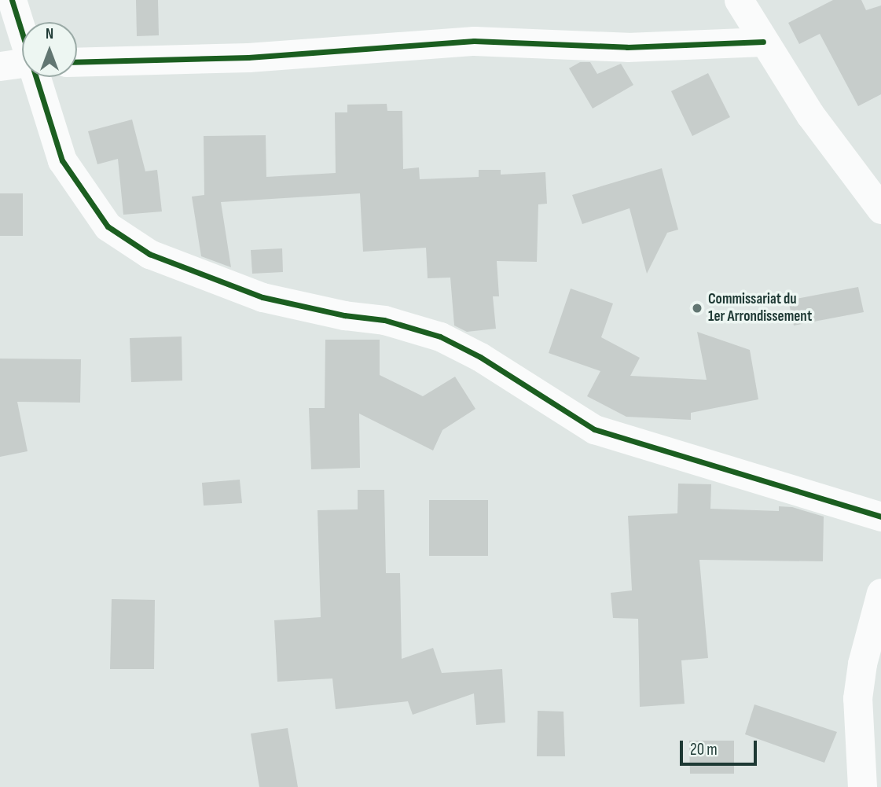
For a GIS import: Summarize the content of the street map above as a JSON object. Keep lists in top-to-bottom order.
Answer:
{
  "places": ["Commissariat du 1er Arrondissement"],
  "scale_bar": "20 m",
  "north": "top"
}
